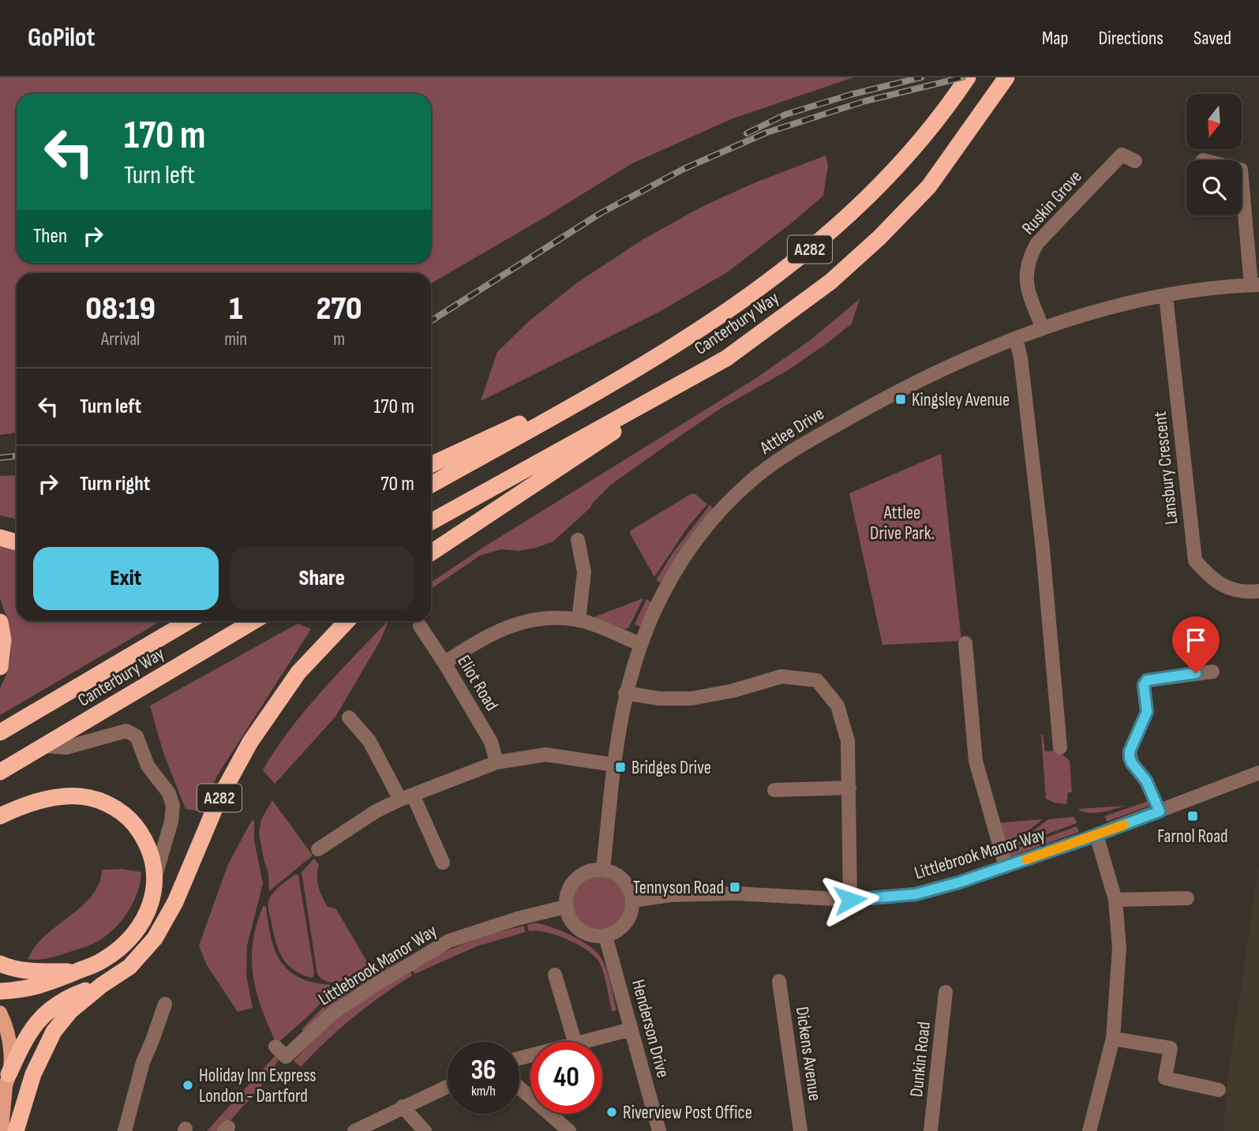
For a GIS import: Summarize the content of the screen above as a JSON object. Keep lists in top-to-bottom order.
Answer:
{
  "streets": {
    "highway": ["A282", "Canterbury Way"],
    "street": [
      "Ruskin Grove",
      "Attlee Drive",
      "Lansbury Crescent",
      "Eliot Road",
      "Littlebrook Manor Way",
      "Henderson Drive",
      "Dickens Avenue",
      "Dunkin Road"
    ]
  },
  "crossings": [
    ["Ruskin Grove", "Attlee Drive"],
    ["A282", "Canterbury Way"],
    ["Attlee Drive", "Lansbury Crescent"],
    ["Attlee Drive", "Littlebrook Manor Way"],
    ["Attlee Drive", "Henderson Drive"],
    ["Littlebrook Manor Way", "Henderson Drive"]
  ],
  "parks": ["Attlee Drive Park."],
  "places": {
    "transit": [
      "Kingsley Avenue",
      "Bridges Drive",
      "Farnol Road",
      "Tennyson Road"
    ],
    "other": ["Holiday Inn Express London - Dartford", "Riverview Post Office"]
  },
  "north": "bottom",
  "page": {
    "header": "GoPilot",
    "nav": ["Map", "Directions", "Saved"],
    "turn": ["170 m", "Turn left"],
    "then": "Then",
    "eta": [
      "08:19",
      "Arrival",
      "1",
      "min",
      "270",
      "m"
    ],
    "list": [
      {
        "name": "Turn left",
        "value": "170 m"
      },
      {
        "name": "Turn right",
        "value": "70 m"
      }
    ],
    "buttons": ["Exit", "Share"],
    "speed": "36 km/h",
    "limit": "40"
  }
}
